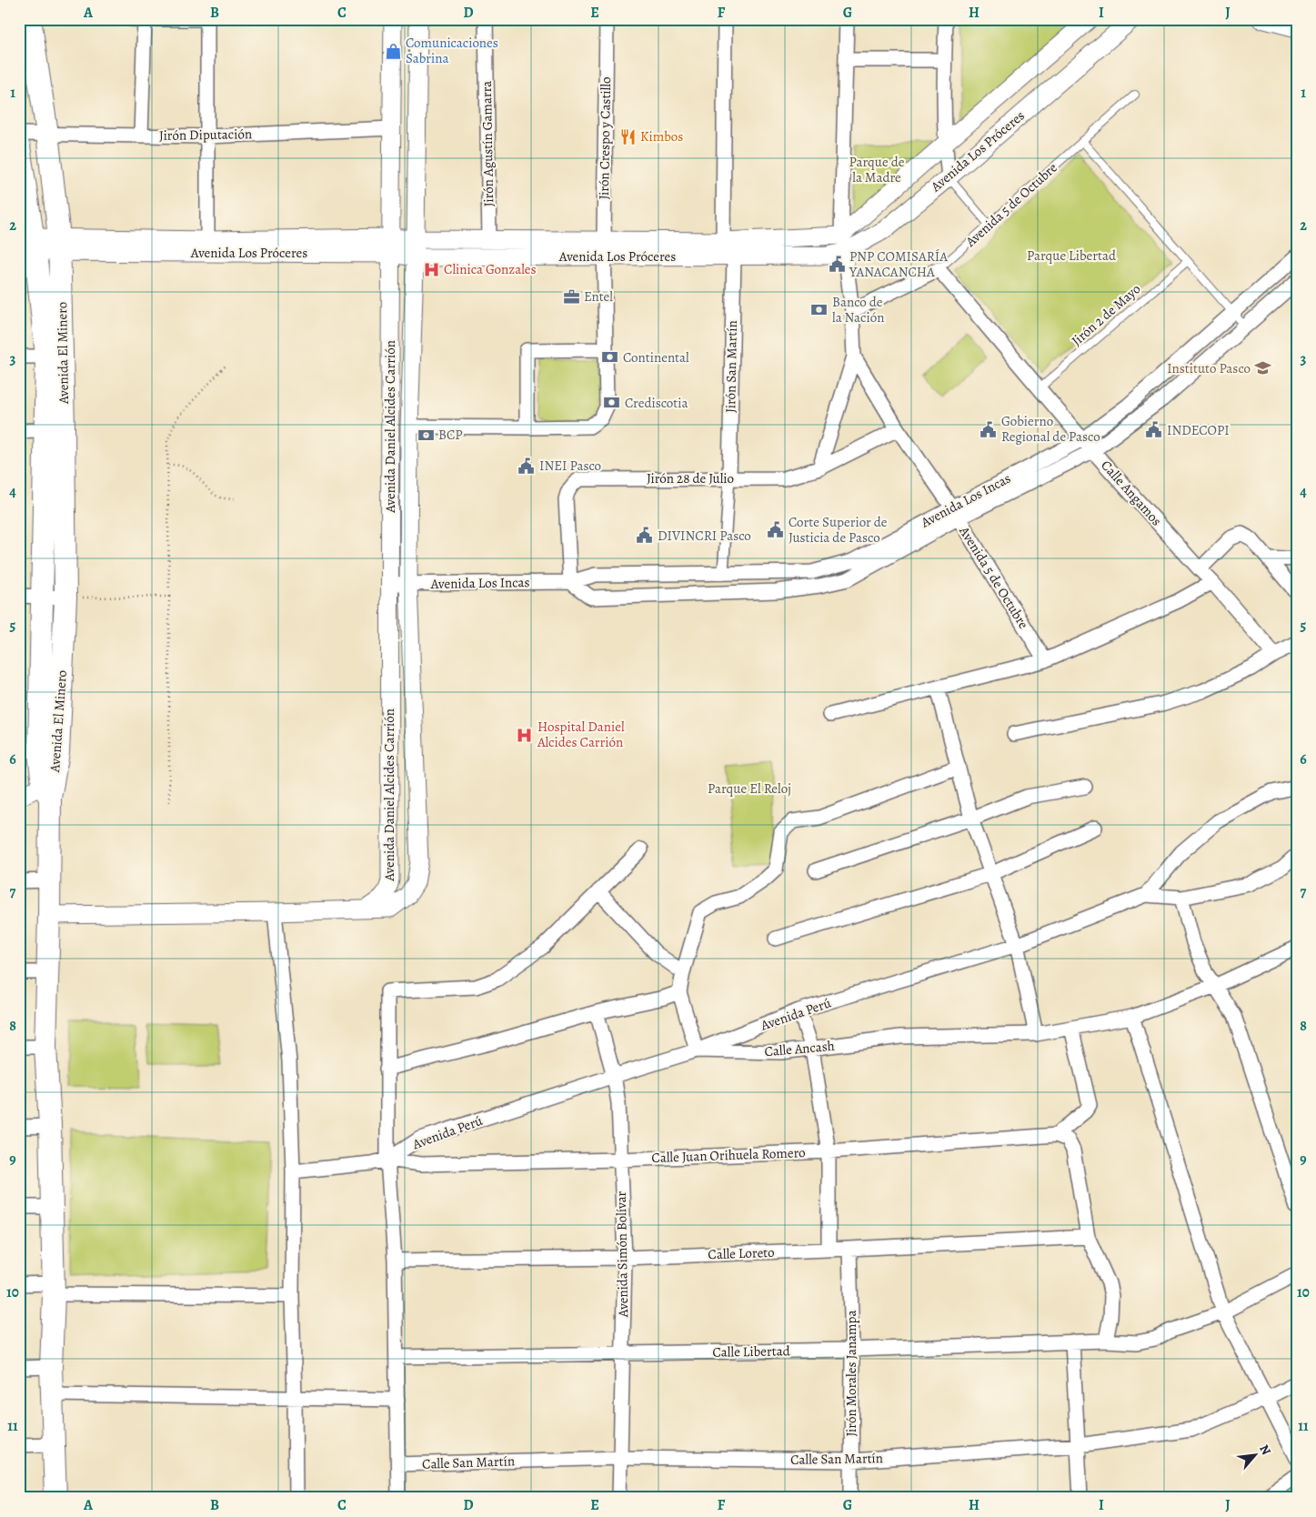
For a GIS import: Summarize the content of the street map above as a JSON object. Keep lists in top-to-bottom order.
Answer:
{
  "streets": {
    "main road": ["Avenida El Minero"],
    "street": [
      "Jirón Diputación",
      "Jirón Crespo y Castillo",
      "Jirón Agustín Gamarra",
      "Avenida Los Próceres",
      "Avenida 5 de Octubre",
      "Jirón San Martín",
      "Avenida Daniel Alcides Carrión",
      "Jirón 28 de Julio",
      "Calle Angamos",
      "Avenida Los Incas",
      "Avenida Perú",
      "Calle Ancash",
      "Calle Juan Orihuela Romero",
      "Calle Loreto",
      "Avenida Simón Bolívar",
      "Calle Libertad",
      "Jirón Morales Janampa",
      "Calle San Martín"
    ],
    "lane": ["Jirón 2 de Mayo"]
  },
  "crossings": [
    ["Jirón Diputación", "Avenida El Minero"],
    ["Jirón Diputación", "Avenida Daniel Alcides Carrión"],
    ["Jirón Crespo y Castillo", "Avenida Los Próceres"],
    ["Jirón Crespo y Castillo", "Avenida Daniel Alcides Carrión"],
    ["Jirón Agustín Gamarra", "Avenida Los Próceres"],
    ["Avenida Los Próceres", "Avenida El Minero"],
    ["Avenida Los Próceres", "Jirón San Martín"],
    ["Avenida Los Próceres", "Avenida Daniel Alcides Carrión"],
    ["Avenida 5 de Octubre", "Jirón 28 de Julio"],
    ["Avenida 5 de Octubre", "Calle Angamos"],
    ["Avenida 5 de Octubre", "Avenida Los Incas"],
    ["Jirón 2 de Mayo", "Calle Angamos"],
    ["Jirón San Martín", "Jirón 28 de Julio"],
    ["Avenida Daniel Alcides Carrión", "Avenida Los Incas"],
    ["Jirón 28 de Julio", "Avenida Los Incas"],
    ["Calle Angamos", "Avenida Los Incas"],
    ["Avenida Perú", "Calle Ancash"],
    ["Avenida Perú", "Calle Juan Orihuela Romero"],
    ["Avenida Perú", "Avenida Simón Bolívar"],
    ["Calle Juan Orihuela Romero", "Avenida Simón Bolívar"],
    ["Calle Loreto", "Avenida Simón Bolívar"],
    ["Calle Loreto", "Jirón Morales Janampa"],
    ["Avenida Simón Bolívar", "Calle Libertad"],
    ["Avenida Simón Bolívar", "Calle San Martín"],
    ["Calle Libertad", "Jirón Morales Janampa"],
    ["Jirón Morales Janampa", "Calle San Martín"]
  ],
  "parks": ["Parque de la Madre", "Parque Libertad", "Parque El Reloj"],
  "places": {
    "shop": ["Comunicaciones Sabrina"],
    "restaurant": ["Kimbos"],
    "public building": [
      "PNP COMISARÍA YANACANCHA",
      "Gobierno Regional de Pasco",
      "INDECOPI",
      "INEI Pasco",
      "Corte Superior de Justicia de Pasco",
      "DIVINCRI Pasco"
    ],
    "hospital": ["Clinica Gonzales", "Hospital Daniel Alcides Carrión"],
    "office": ["Entel"],
    "bank": [
      "Banco de la Nación",
      "Continental",
      "Crediscotia",
      "BCP"
    ],
    "school or university": ["Instituto Pasco"]
  },
  "north": "top right",
  "grid": {
    "columns": [
      "A",
      "B",
      "C",
      "D",
      "E",
      "F",
      "G",
      "H",
      "I",
      "J"
    ],
    "rows": [
      "1",
      "2",
      "3",
      "4",
      "5",
      "6",
      "7",
      "8",
      "9",
      "10",
      "11"
    ]
  }
}
